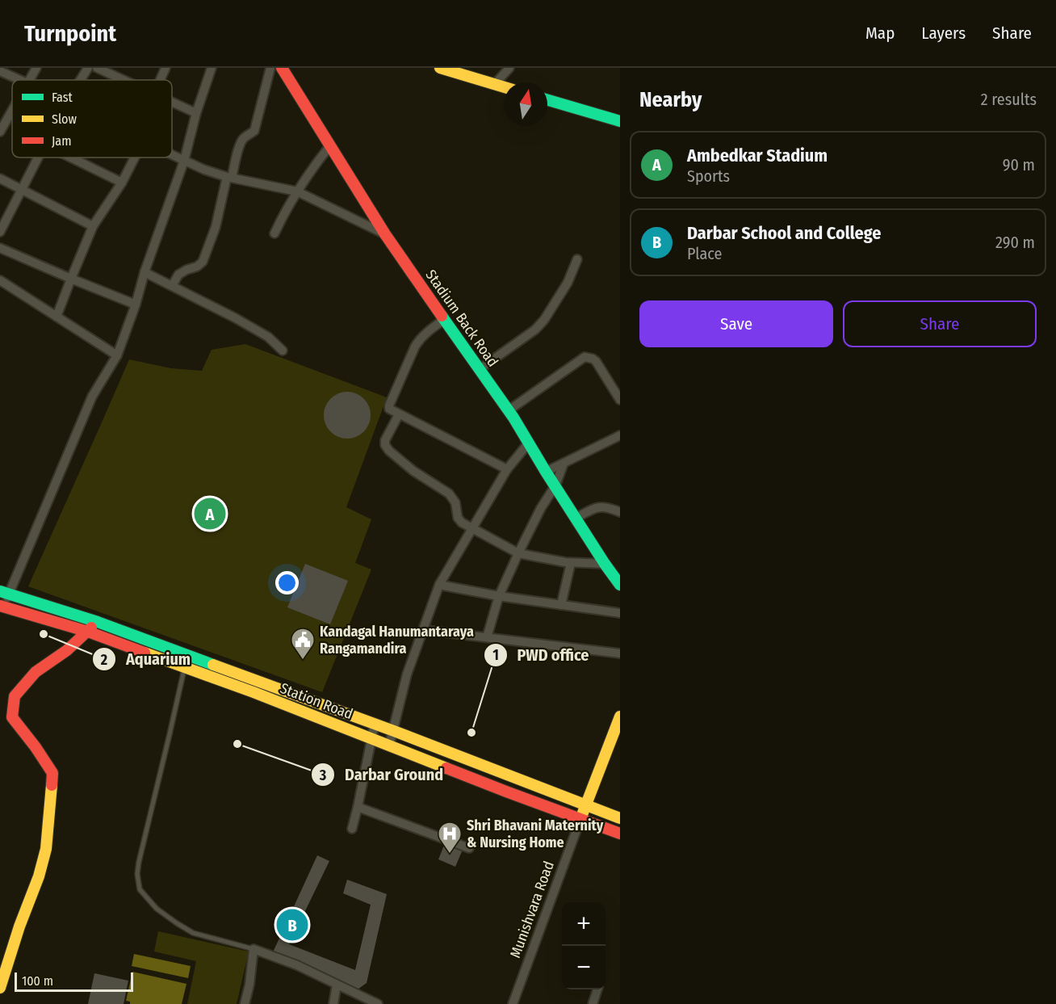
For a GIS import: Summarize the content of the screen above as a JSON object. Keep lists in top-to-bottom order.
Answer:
{
  "streets": {
    "street": ["Stadium Back Road", "Station Road", "Munishvara Road"]
  },
  "crossings": [
    ["Station Road", "Munishvara Road"]
  ],
  "places": {
    "other": ["Aquarium", "PWD office", "Darbar Ground"],
    "public building": ["Kandagal Hanumantaraya Rangamandira"],
    "hospital": ["Shri Bhavani Maternity & Nursing Home"]
  },
  "legend": ["Fast", "Slow", "Jam"],
  "scale_bar": "100 m",
  "north": "top",
  "page": {
    "header": "Turnpoint",
    "nav": ["Map", "Layers", "Share"],
    "heading": ["Nearby", "2 results"],
    "list": [
      {
        "mark": "A",
        "name": "Ambedkar Stadium",
        "note": "Sports",
        "value": "90 m"
      },
      {
        "mark": "B",
        "name": "Darbar School and College",
        "note": "Place",
        "value": "290 m"
      }
    ],
    "buttons": ["Save", "Share"],
    "pins": ["A", "B"],
    "map_buttons": ["+", "−"],
    "scale": "100 m"
  }
}
